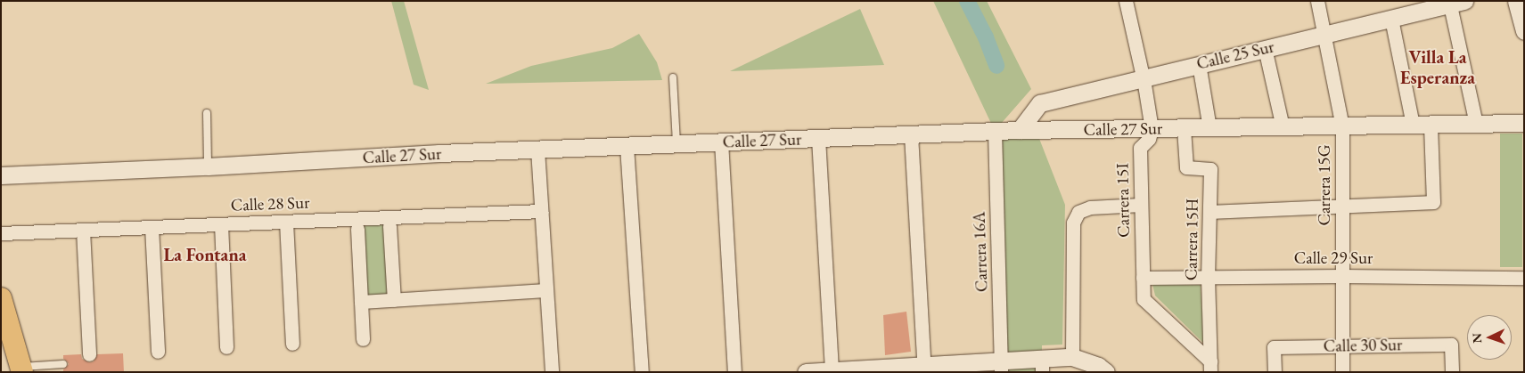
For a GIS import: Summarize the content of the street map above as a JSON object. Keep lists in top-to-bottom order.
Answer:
{
  "streets": {
    "street": [
      "Calle 25 Sur",
      "Calle 27 Sur",
      "Carrera 15G",
      "Carrera 15I",
      "Calle 28 Sur",
      "Carrera 15H",
      "Carrera 16A",
      "Calle 29 Sur",
      "Calle 30 Sur"
    ]
  },
  "crossings": [
    ["Calle 25 Sur", "Calle 27 Sur"],
    ["Calle 25 Sur", "Carrera 15G"],
    ["Calle 27 Sur", "Carrera 15G"],
    ["Calle 27 Sur", "Carrera 15I"],
    ["Calle 27 Sur", "Carrera 15H"],
    ["Calle 27 Sur", "Carrera 16A"],
    ["Carrera 15G", "Calle 29 Sur"],
    ["Carrera 15G", "Calle 30 Sur"],
    ["Carrera 15I", "Carrera 15H"],
    ["Carrera 15I", "Calle 29 Sur"],
    ["Carrera 15H", "Calle 29 Sur"]
  ],
  "districts": ["Villa La Esperanza", "La Fontana"],
  "north": "left"
}
